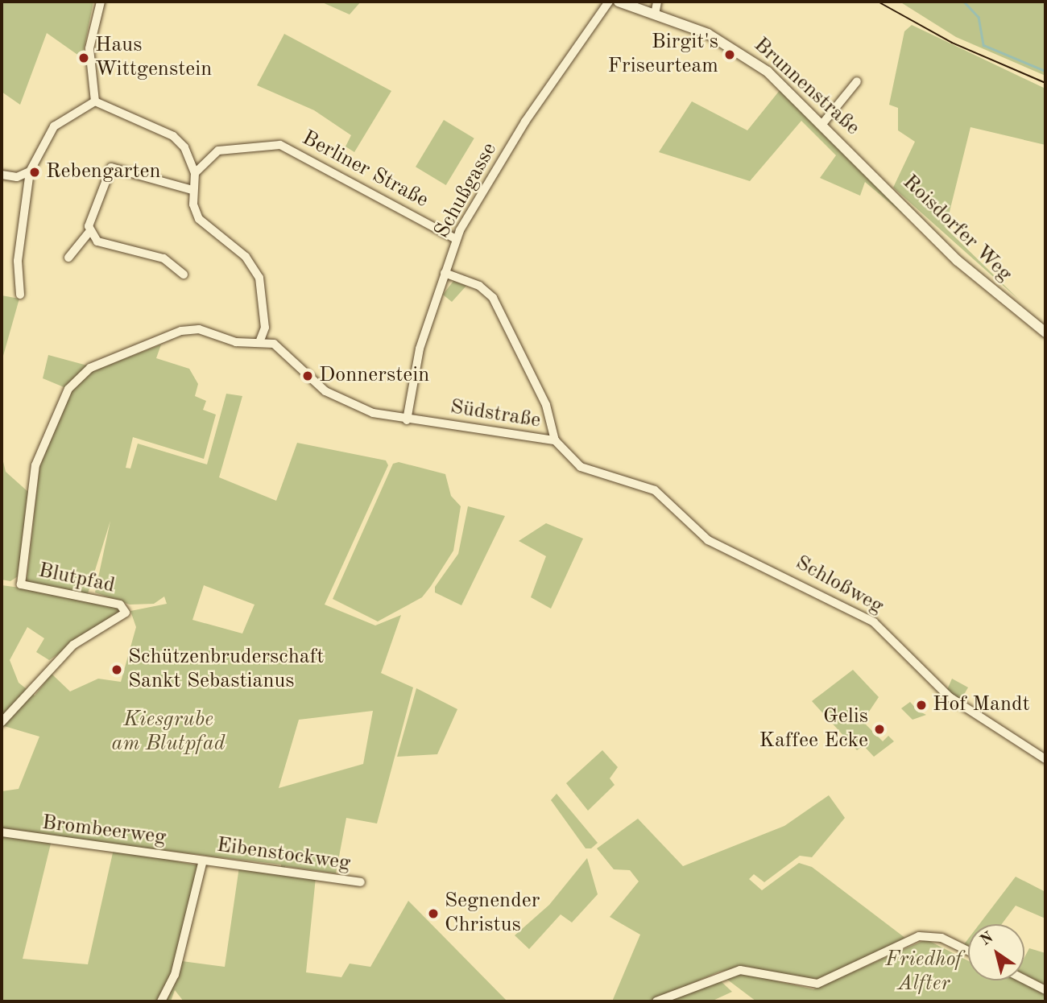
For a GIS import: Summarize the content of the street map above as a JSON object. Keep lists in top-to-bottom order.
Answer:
{
  "streets": {
    "street": [
      "Brunnenstraße",
      "Berliner Straße",
      "Schußgasse",
      "Roisdorfer Weg",
      "Südstraße",
      "Blutpfad",
      "Schloßweg",
      "Brombeerweg",
      "Eibenstockweg"
    ]
  },
  "crossings": [
    ["Brunnenstraße", "Roisdorfer Weg"],
    ["Berliner Straße", "Schußgasse"],
    ["Schußgasse", "Südstraße"],
    ["Südstraße", "Schloßweg"],
    ["Brombeerweg", "Eibenstockweg"]
  ],
  "parks": ["Kiesgrube am Blutpfad", "Friedhof Alfter"],
  "places": [
    "Birgit's Friseurteam",
    "Haus Wittgenstein",
    "Rebengarten",
    "Donnerstein",
    "Schützenbruderschaft Sankt Sebastianus",
    "Hof Mandt",
    "Gelis Kaffee Ecke",
    "Segnender Christus"
  ],
  "north": "top left"
}
